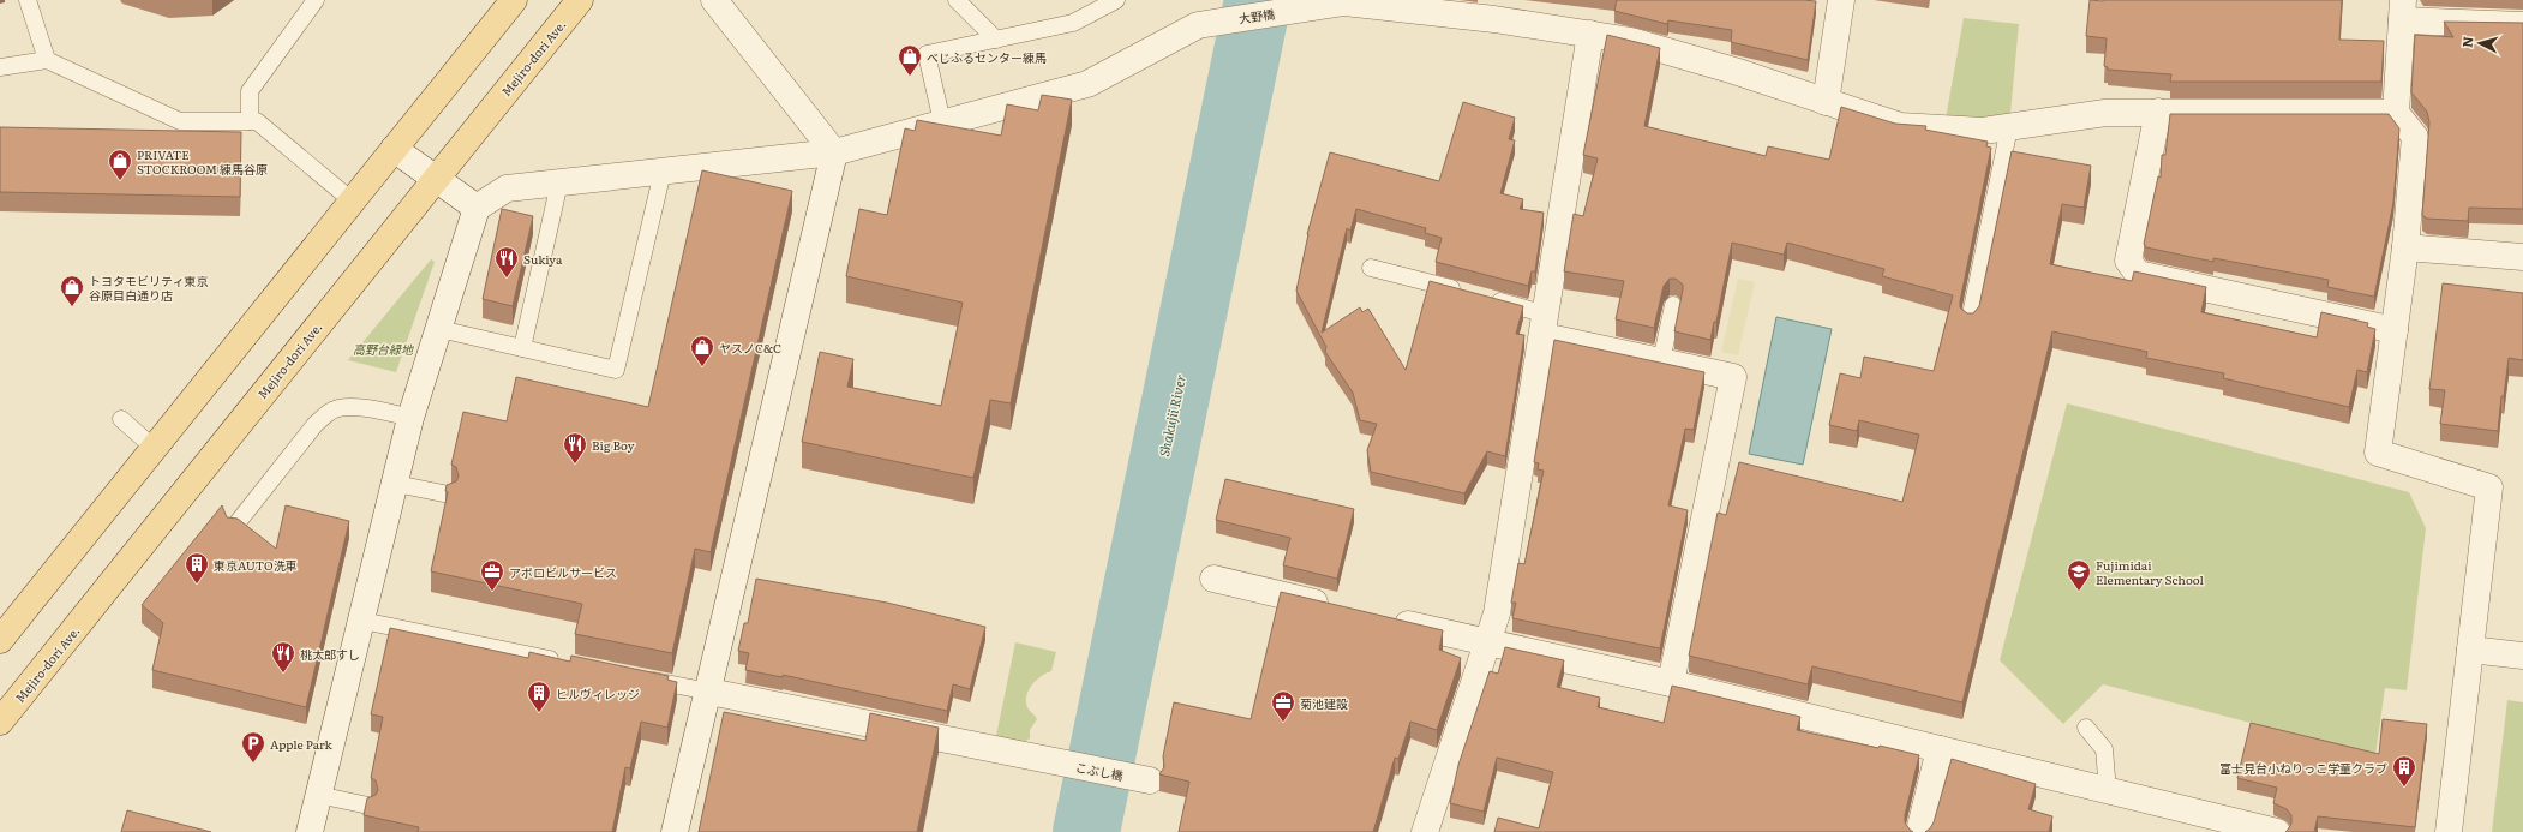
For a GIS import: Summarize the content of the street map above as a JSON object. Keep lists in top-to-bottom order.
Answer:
{
  "streets": {
    "main road": ["Mejiro-dori Ave."],
    "street": ["大野橋", "こぶし橋"]
  },
  "water": ["Shakujii River"],
  "parks": ["高野台緑地"],
  "places": {
    "shop": [
      "べじふるセンター練馬",
      "PRIVATE STOCKROOM 練馬谷原",
      "トヨタモビリティ東京 谷原目白通り店",
      "ヤスノC&C"
    ],
    "restaurant": ["Sukiya", "Big Boy", "桃太郎すし"],
    "building": ["東京AUTO洗車", "ヒルヴィレッジ", "富士見台小ねりっこ学童クラブ"],
    "office": ["アポロビルサービス", "菊池建設"],
    "school or university": ["Fujimidai Elementary School"],
    "parking": ["Apple Park"]
  },
  "north": "left"
}
